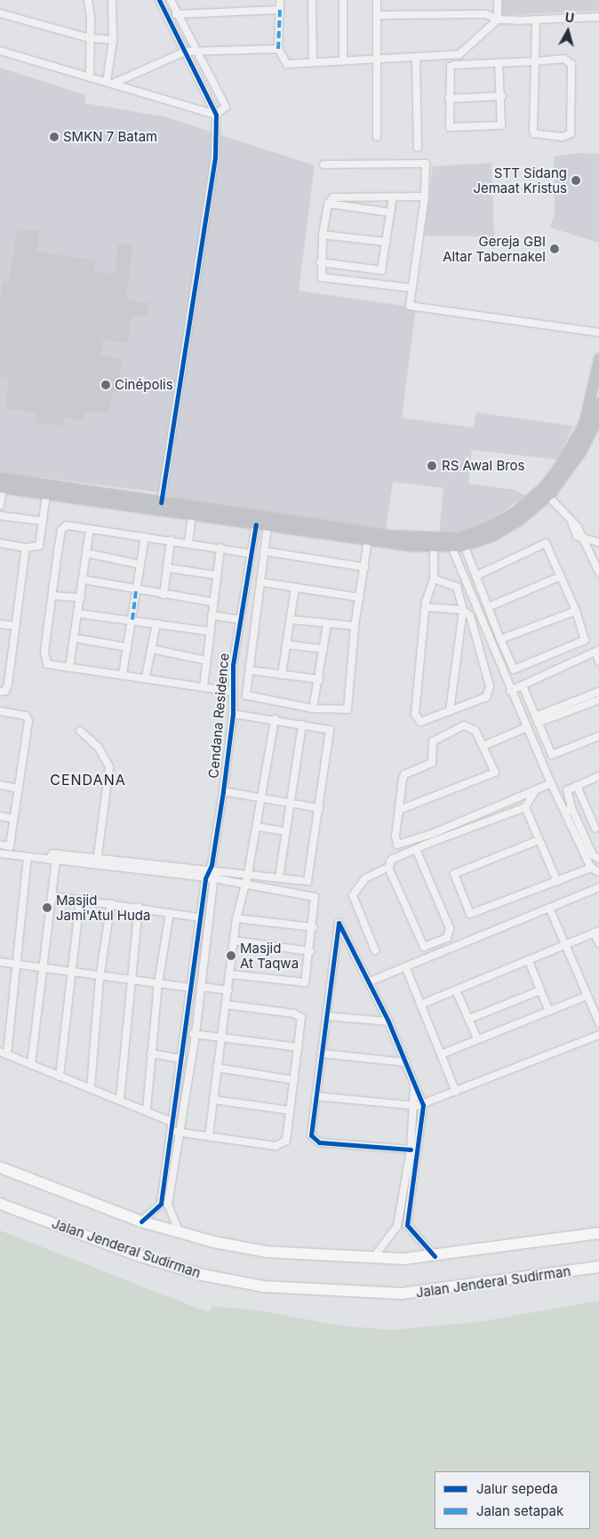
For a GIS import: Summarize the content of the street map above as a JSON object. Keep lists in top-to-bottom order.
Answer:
{
  "streets": {
    "highway": ["Jalan Jenderal Sudirman"],
    "street": ["Cendana Residence"]
  },
  "districts": ["CENDANA"],
  "places": [
    "SMKN 7 Batam",
    "STT Sidang Jemaat Kristus",
    "Gereja GBI Altar Tabernakel",
    "Cinépolis",
    "RS Awal Bros",
    "Masjid Jami'Atul Huda",
    "Masjid At Taqwa"
  ],
  "legend": ["Jalur sepeda", "Jalan setapak"],
  "north": "top"
}
